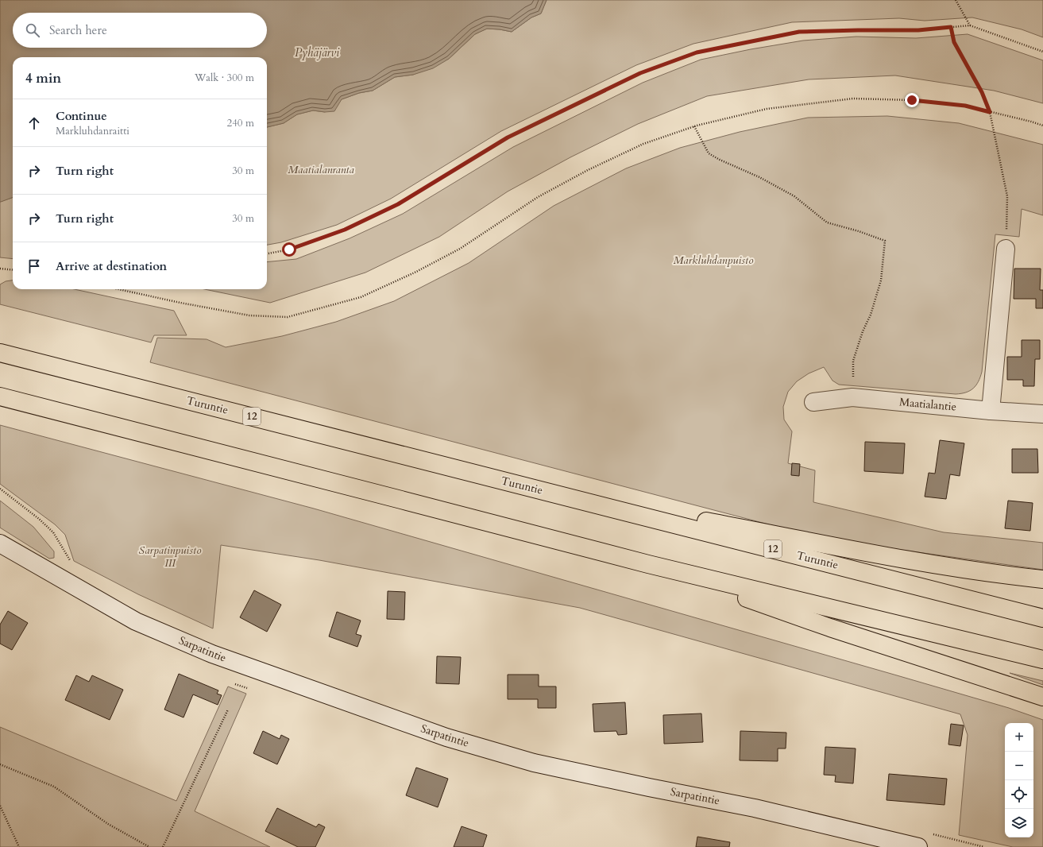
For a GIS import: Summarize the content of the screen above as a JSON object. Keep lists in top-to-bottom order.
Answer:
{
  "streets": {
    "highway": ["Turuntie", "12"],
    "main road": ["Maatialantie", "Sarpatintie"]
  },
  "water": ["Pyhäjärvi"],
  "parks": ["Maatialanranta", "Markluhdanpuisto", "Sarpatinpuisto III"],
  "page": {
    "search": "Search here",
    "heading": ["4 min", "Walk · 300 m"],
    "list": [
      ["Continue", "Markluhdanraitti", "240 m"],
      ["Turn right", "30 m"],
      ["Turn right", "30 m"],
      "Arrive at destination"
    ],
    "map_buttons": ["+", "−"]
  }
}
